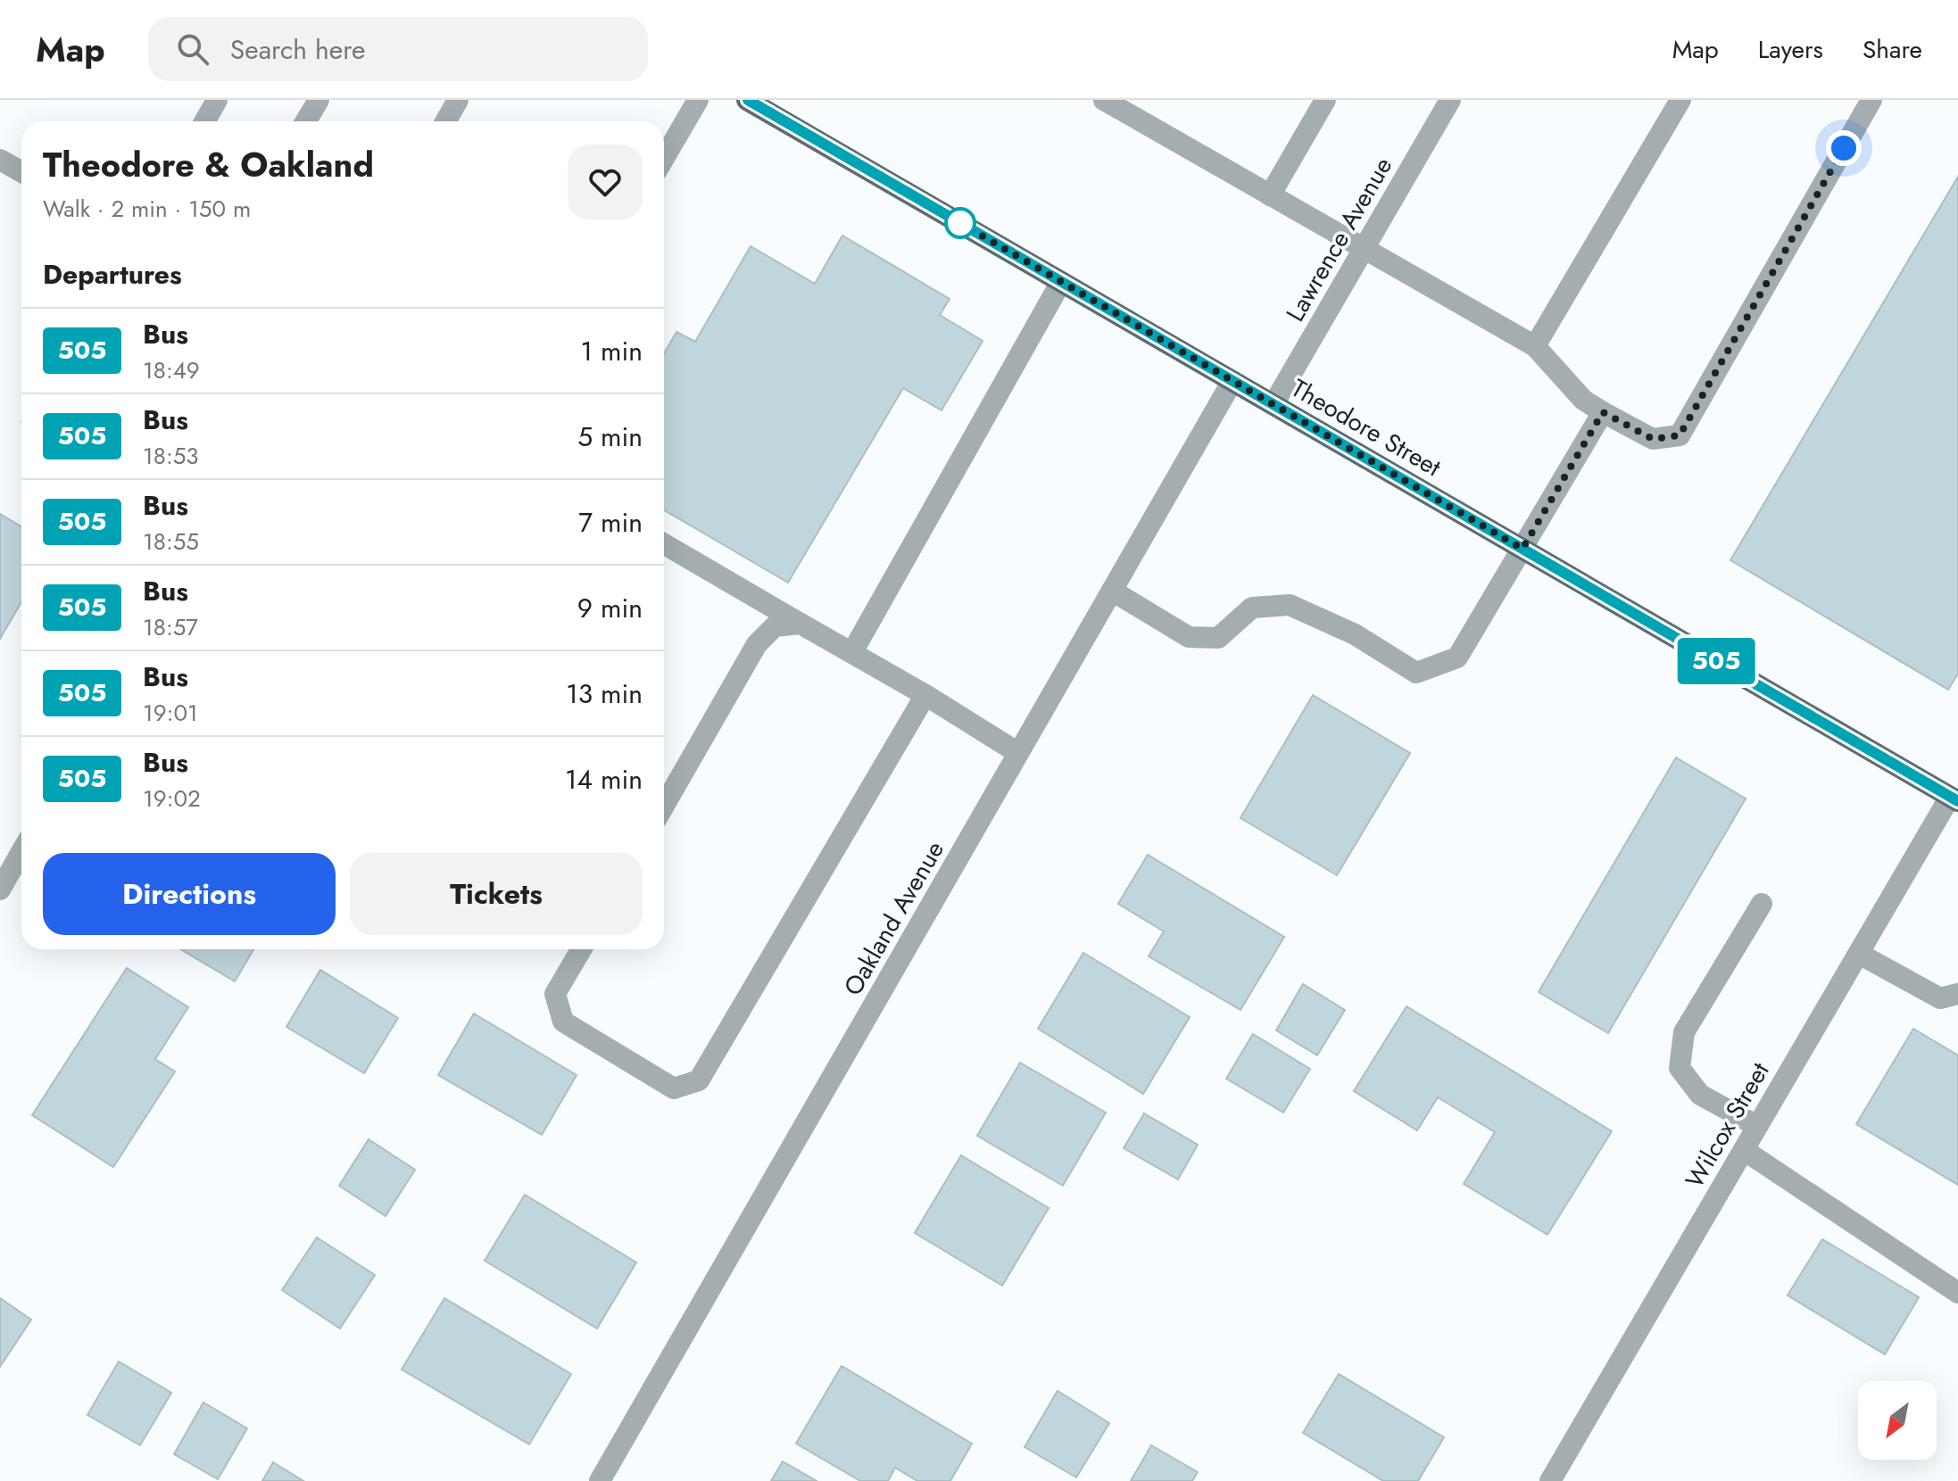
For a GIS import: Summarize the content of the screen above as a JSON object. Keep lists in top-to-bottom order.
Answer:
{
  "streets": {
    "main road": ["Theodore Street"],
    "street": ["Lawrence Avenue", "Oakland Avenue", "Wilcox Street"]
  },
  "crossings": [
    ["Lawrence Avenue", "Theodore Street"],
    ["Theodore Street", "Oakland Avenue"],
    ["Theodore Street", "Wilcox Street"]
  ],
  "lines": ["bus line 505"],
  "north": "bottom left",
  "page": {
    "header": "Map",
    "search": "Search here",
    "nav": ["Map", "Layers", "Share"],
    "on_map": "505",
    "heading": [
      ["Theodore & Oakland", "Walk · 2 min · 150 m"],
      "Departures"
    ],
    "list": [
      {
        "mark": "505",
        "name": "Bus",
        "note": "18:49",
        "value": "1 min"
      },
      {
        "mark": "505",
        "name": "Bus",
        "note": "18:53",
        "value": "5 min"
      },
      {
        "mark": "505",
        "name": "Bus",
        "note": "18:55",
        "value": "7 min"
      },
      {
        "mark": "505",
        "name": "Bus",
        "note": "18:57",
        "value": "9 min"
      },
      {
        "mark": "505",
        "name": "Bus",
        "note": "19:01",
        "value": "13 min"
      },
      {
        "mark": "505",
        "name": "Bus",
        "note": "19:02",
        "value": "14 min"
      }
    ],
    "buttons": ["Directions", "Tickets"]
  }
}
